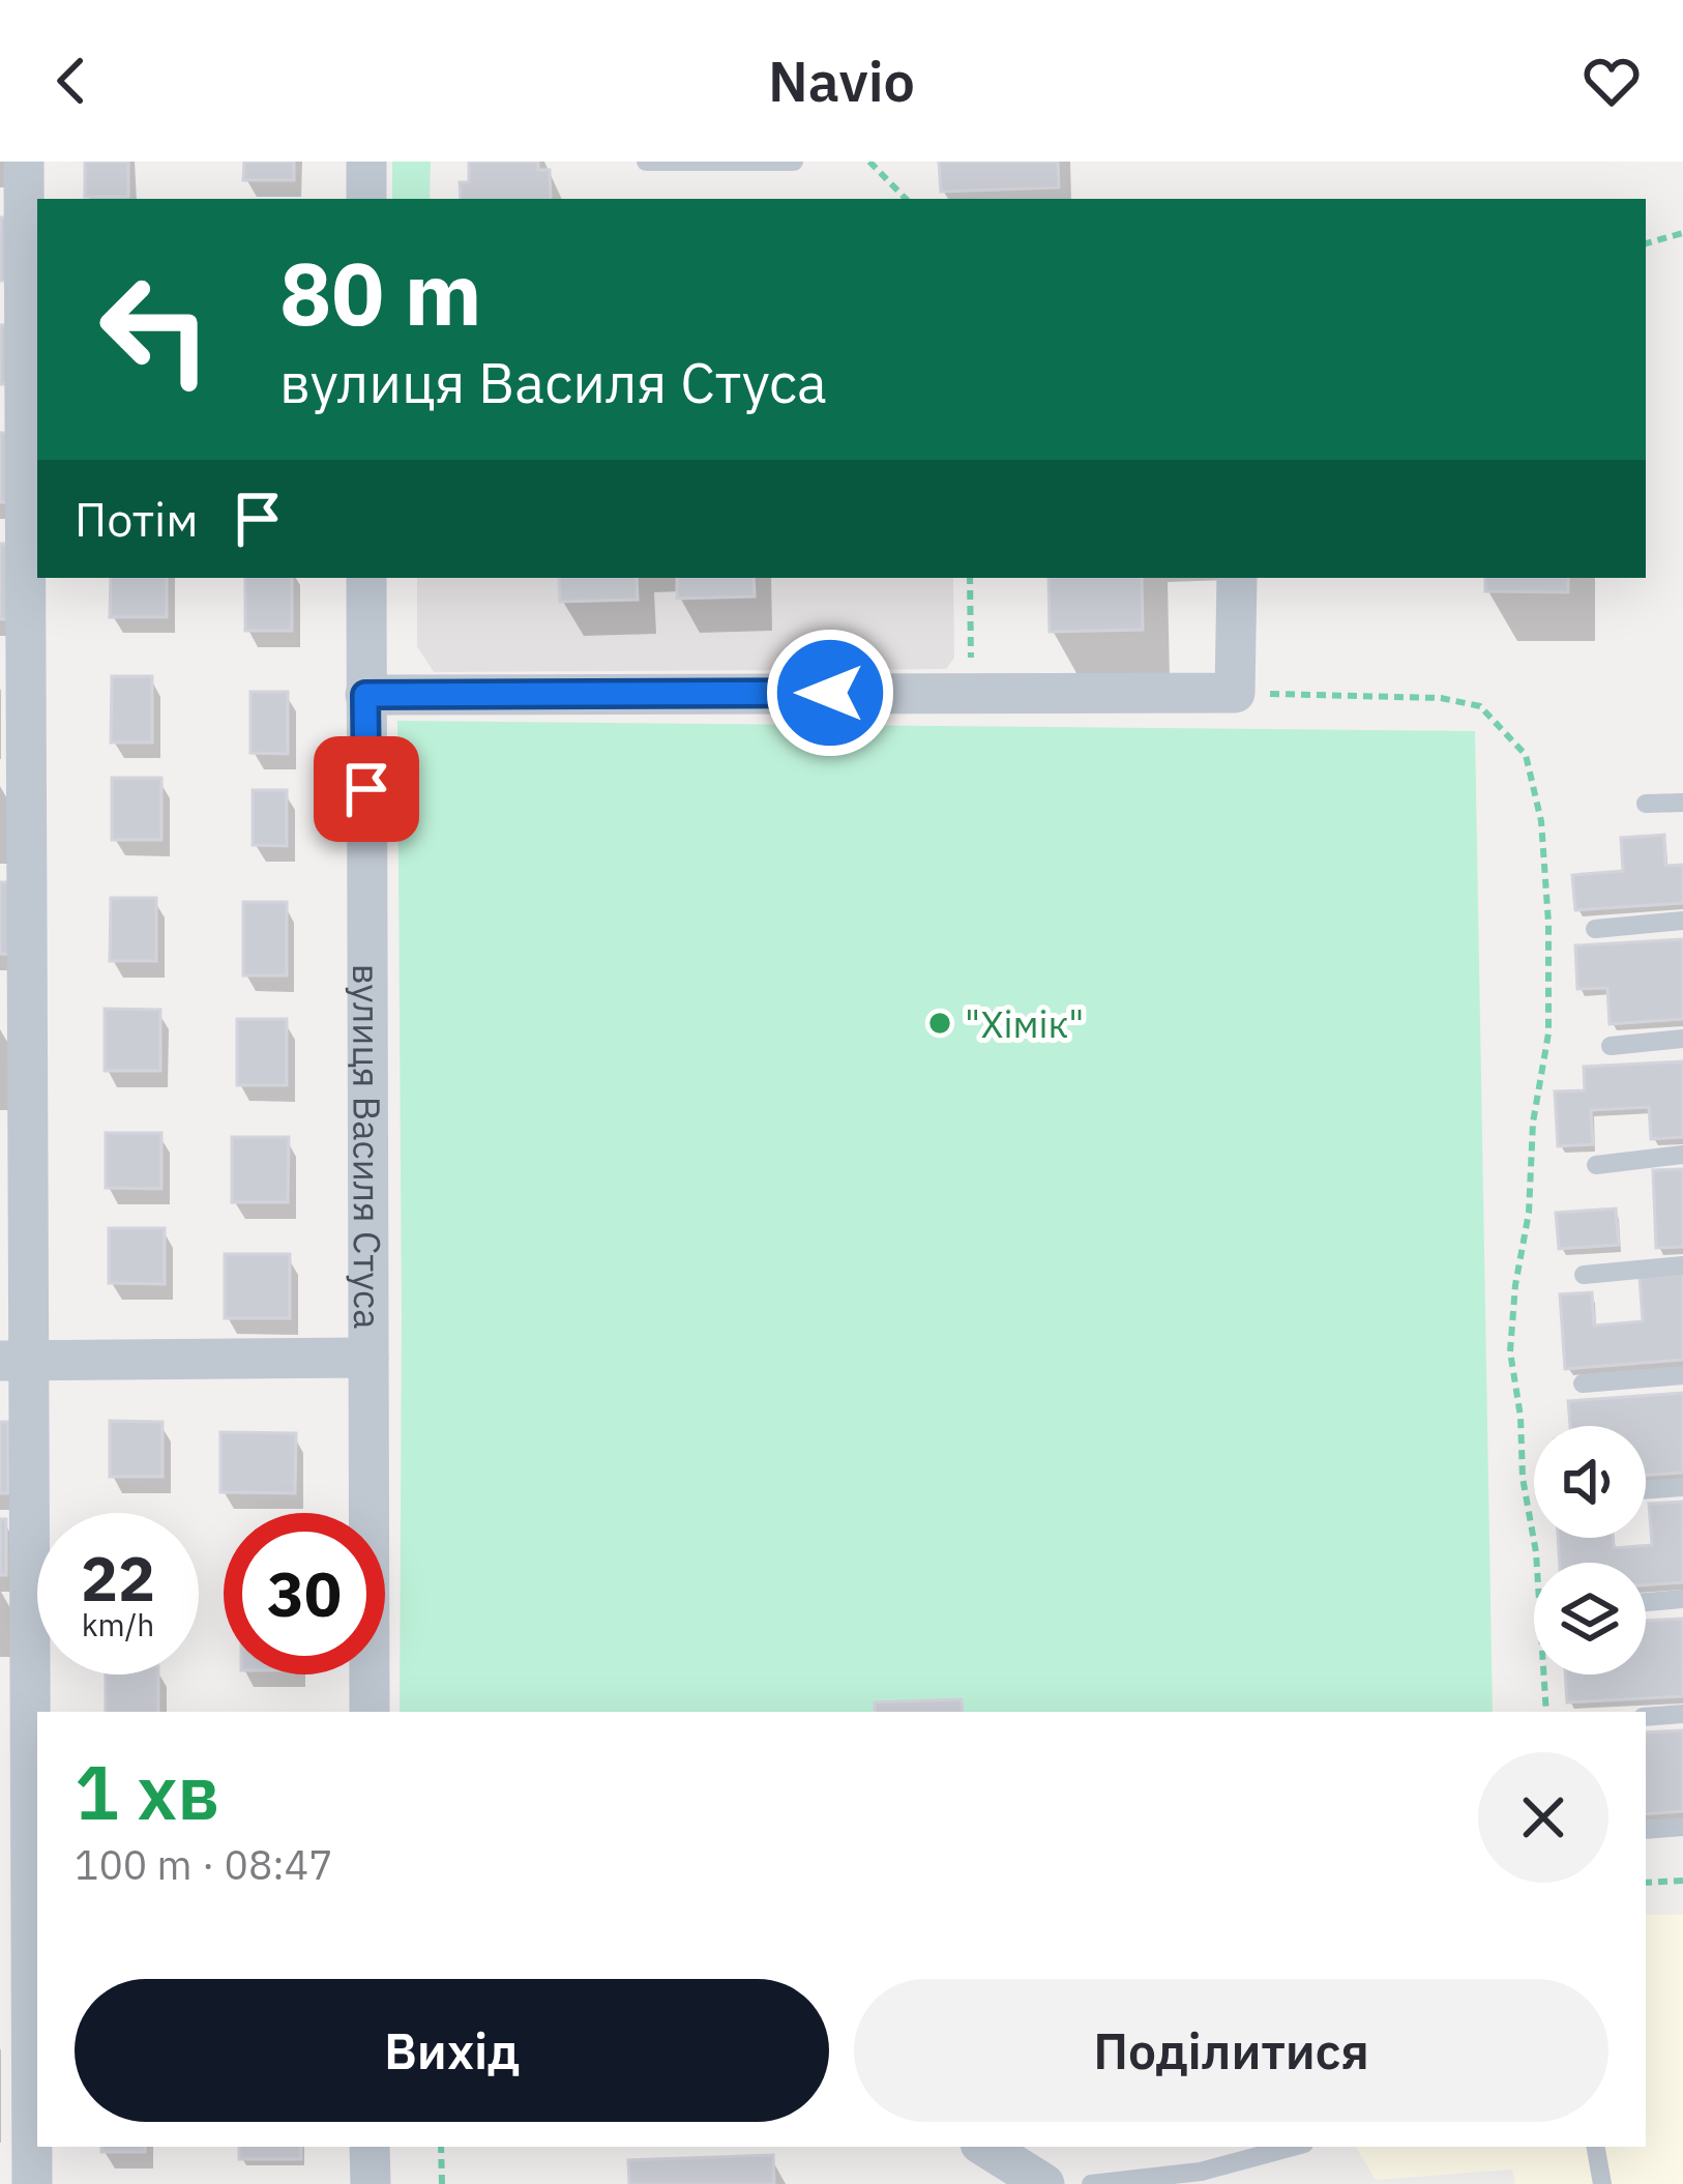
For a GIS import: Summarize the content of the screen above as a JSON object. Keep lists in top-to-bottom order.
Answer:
{
  "streets": {
    "street": ["вулиця Василя Стуса"]
  },
  "places": ["\"Хімік\""],
  "page": {
    "header": "Navio",
    "turn": ["80 m", "вулиця Василя Стуса"],
    "then": "Потім",
    "speed": "22 km/h",
    "limit": "30",
    "heading": ["1 хв", "100 m · 08:47"],
    "buttons": ["Вихід", "Поділитися"]
  }
}
